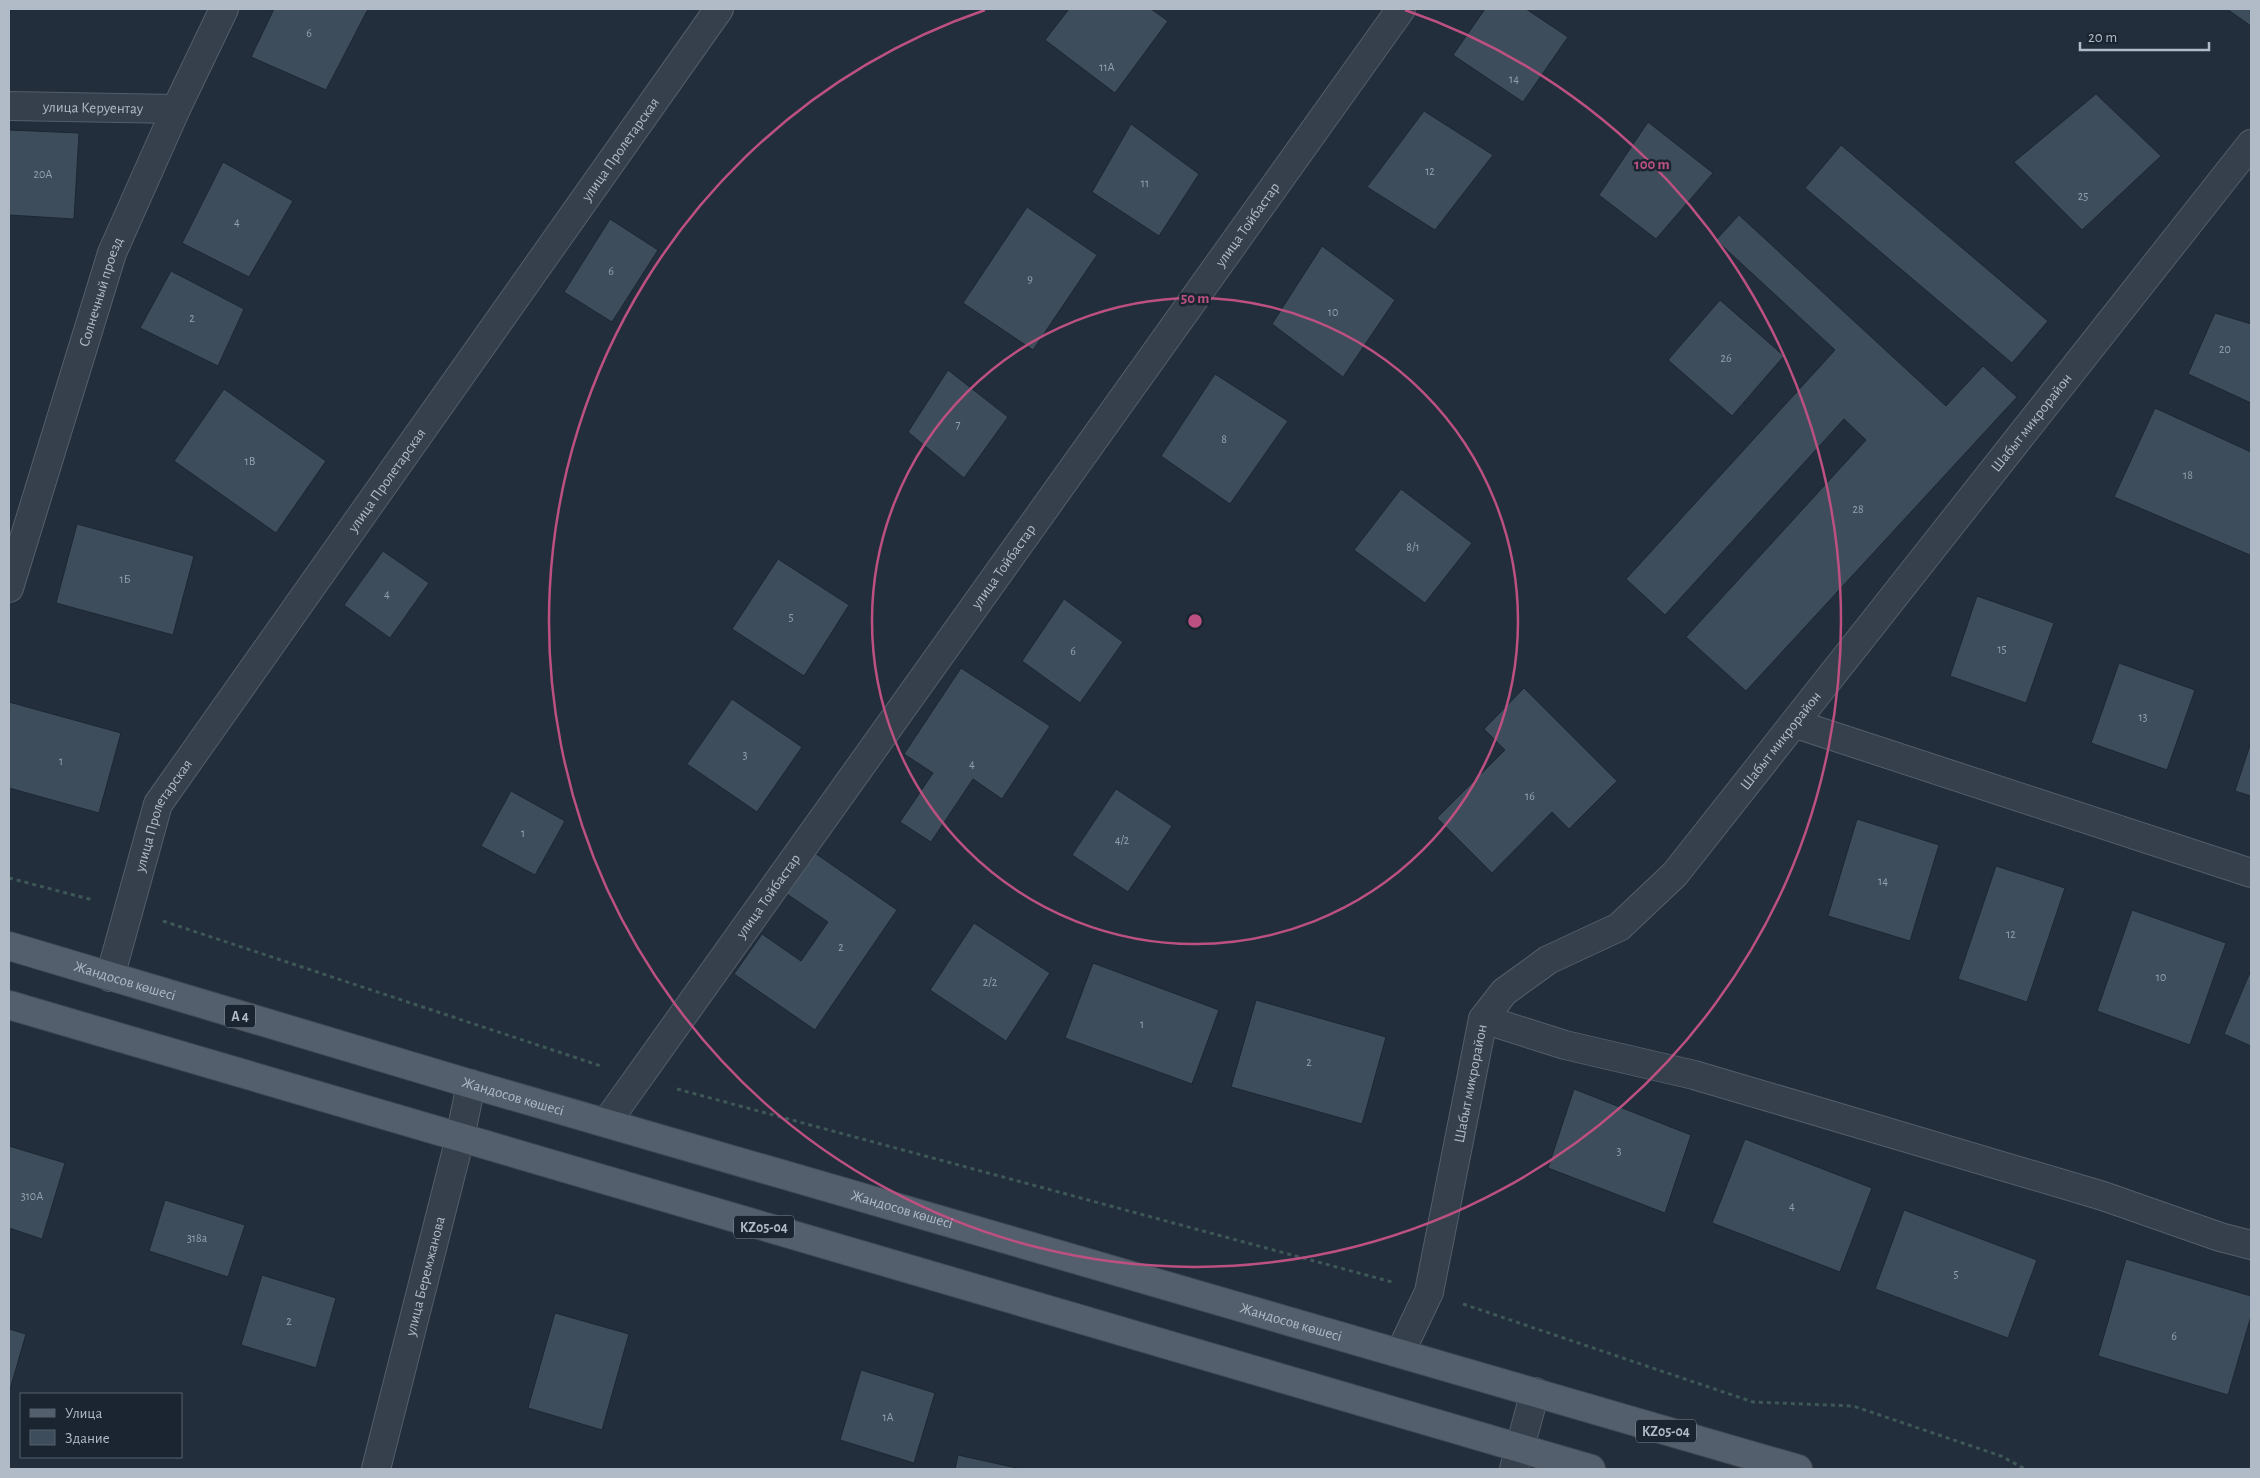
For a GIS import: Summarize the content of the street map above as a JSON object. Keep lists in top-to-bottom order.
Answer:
{
  "streets": {
    "main road": ["Жандосов көшесі", "А 4", "KZ05-04"],
    "street": [
      "улица Керуентау",
      "улица Пролетарская",
      "улица Тойбастар",
      "Солнечный проезд",
      "Шабыт микрорайон",
      "улица Беремжанова"
    ]
  },
  "crossings": [
    ["улица Керуентау", "Солнечный проезд"],
    ["улица Пролетарская", "Жандосов көшесі"],
    ["улица Тойбастар", "Жандосов көшесі"],
    ["Шабыт микрорайон", "Жандосов көшесі"],
    ["Жандосов көшесі", "улица Беремжанова"],
    ["KZ05-04", "улица Беремжанова"]
  ],
  "house_numbers": [
    "6",
    "11А",
    "14",
    "12",
    "20А",
    "11",
    "25",
    "4",
    "6",
    "9",
    "10",
    "2",
    "20",
    "26",
    "7",
    "8",
    "1В",
    "18",
    "28",
    "8/1",
    "1Б",
    "4",
    "5",
    "15",
    "6",
    "13",
    "3",
    "1",
    "4",
    "16",
    "1",
    "4/2",
    "14",
    "12",
    "2",
    "10",
    "2/2",
    "1",
    "2",
    "3",
    "310А",
    "4",
    "318а",
    "5",
    "2",
    "6",
    "1А"
  ],
  "legend": ["Улица", "Здание"],
  "scale_bar": "20 m",
  "rings": ["100 m", "50 m"]
}
